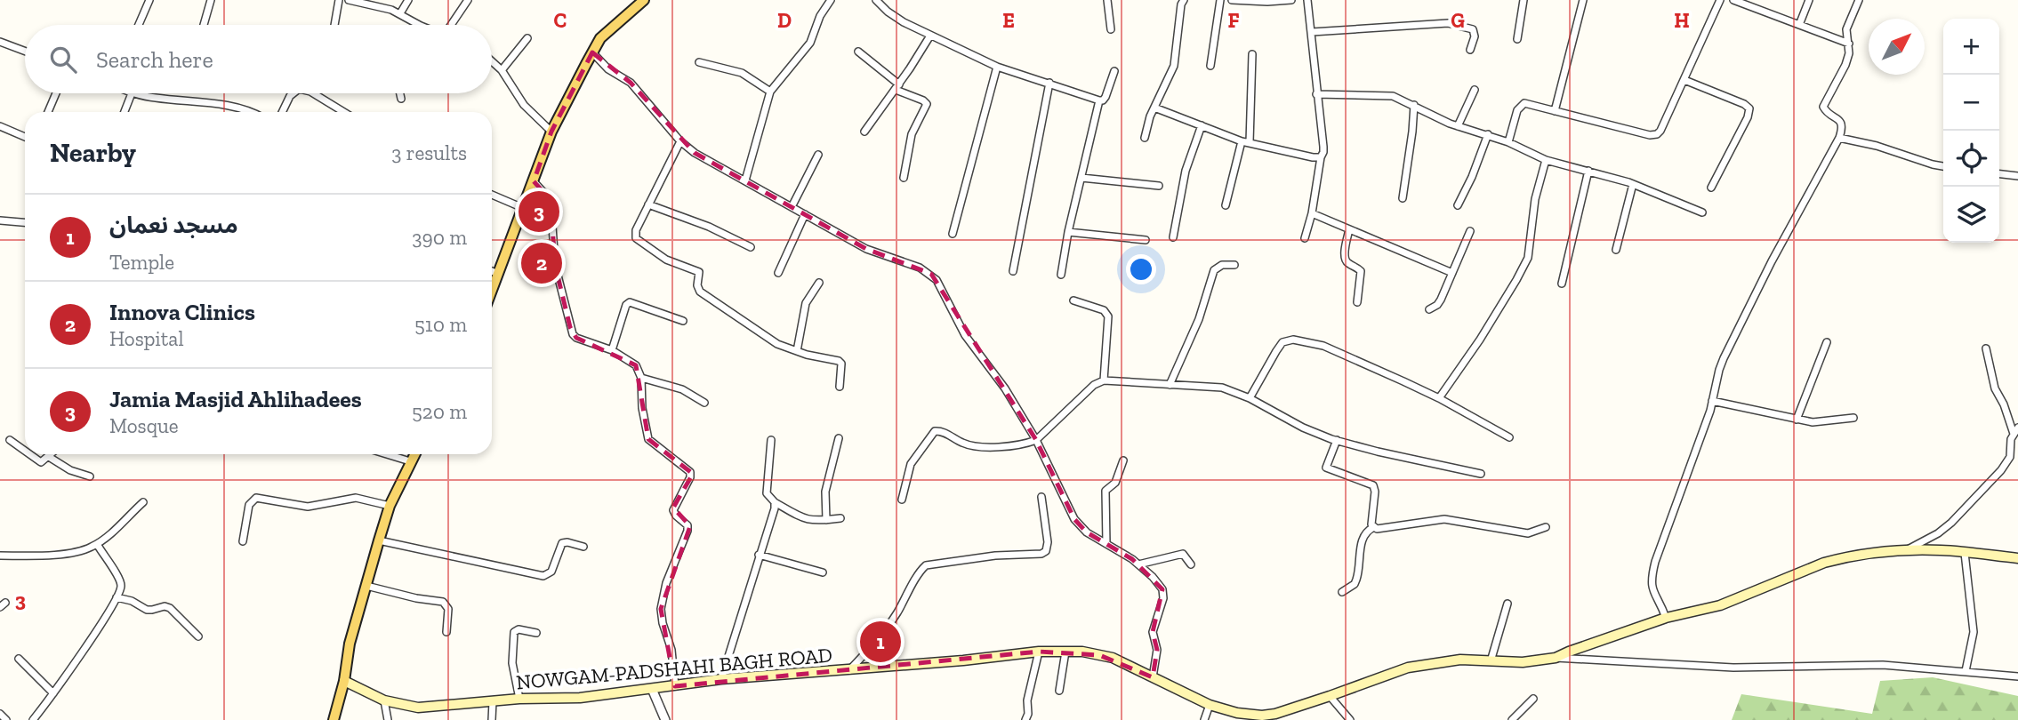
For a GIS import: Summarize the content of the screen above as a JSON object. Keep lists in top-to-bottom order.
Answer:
{
  "streets": {
    "main road": ["NOWGAM-PADSHAHI BAGH ROAD"]
  },
  "north": "top right",
  "page": {
    "map_buttons": ["+", "−"],
    "search": "Search here",
    "heading": ["Nearby", "3 results"],
    "pins": ["3", "2", "1"],
    "list": [
      {
        "mark": "1",
        "name": "مسجد نعمان",
        "note": "Temple",
        "value": "390 m"
      },
      {
        "mark": "2",
        "name": "Innova Clinics",
        "note": "Hospital",
        "value": "510 m"
      },
      {
        "mark": "3",
        "name": "Jamia Masjid Ahlihadees",
        "note": "Mosque",
        "value": "520 m"
      }
    ]
  },
  "grid": {
    "columns": [
      "C",
      "D",
      "E",
      "F",
      "G",
      "H"
    ],
    "rows": ["3"]
  }
}
